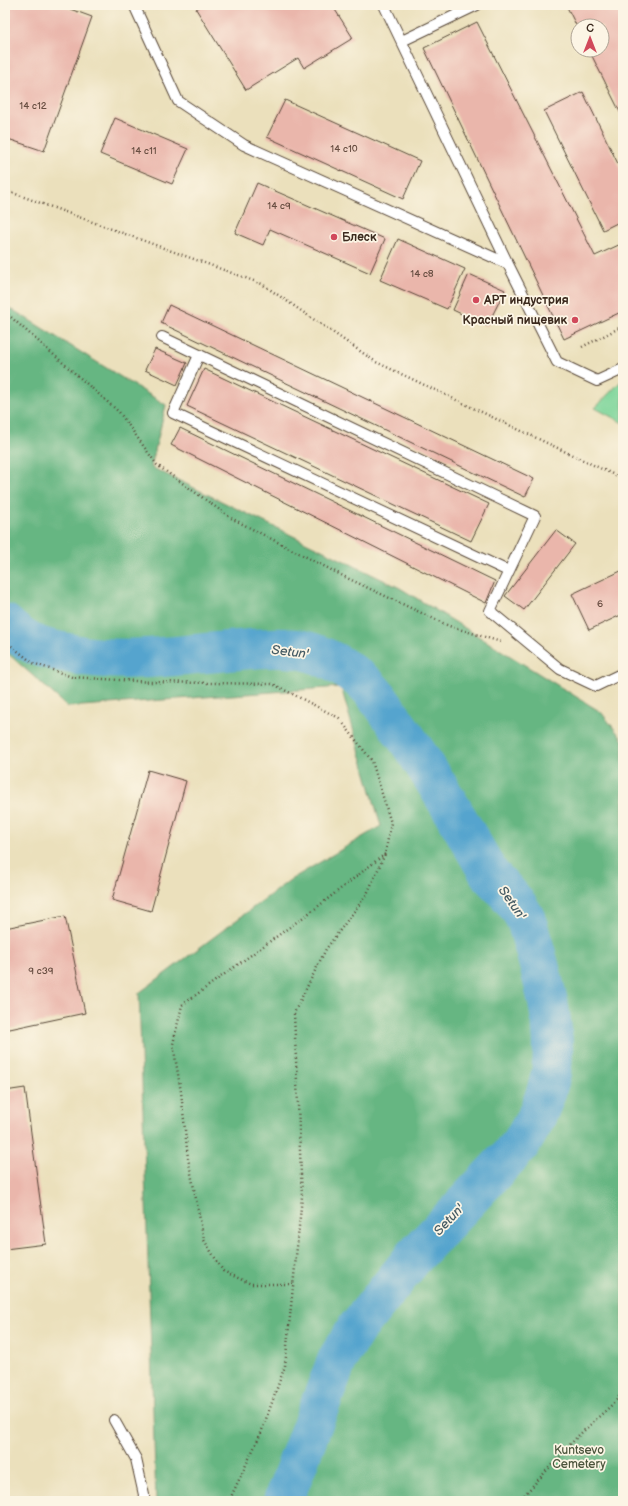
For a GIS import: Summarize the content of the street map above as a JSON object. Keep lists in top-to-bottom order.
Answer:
{
  "water": ["Setun'"],
  "parks": ["Kuntsevo Cemetery"],
  "places": ["Блеск", "АРТ индустрия", "Красный пищевик"],
  "house_numbers": [
    "14 с12",
    "14 с10",
    "14 с11",
    "14 с9",
    "14 с8",
    "6",
    "9 с39"
  ],
  "north": "top"
}
